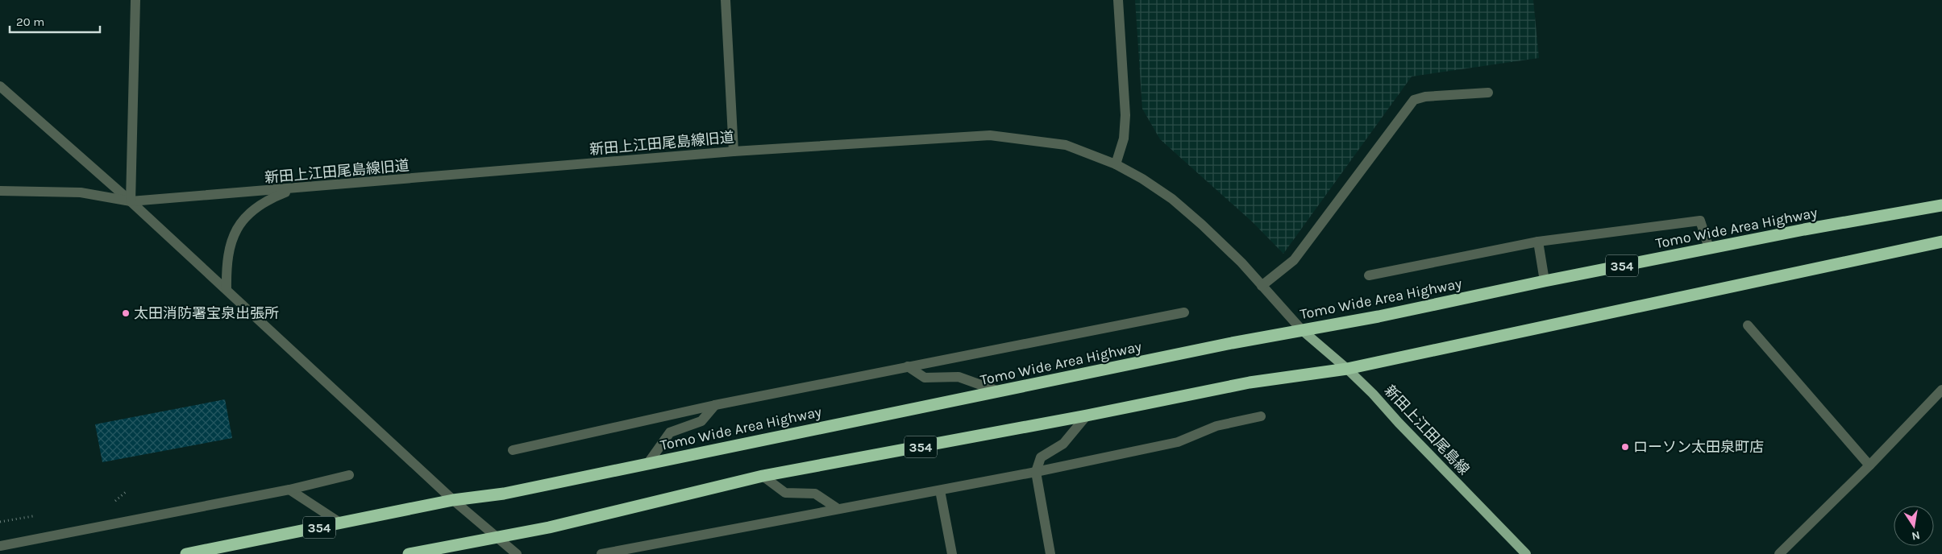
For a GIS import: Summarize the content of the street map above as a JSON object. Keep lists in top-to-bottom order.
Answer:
{
  "streets": {
    "highway": ["Tomo Wide Area Highway", "354"],
    "main road": ["新田上江田尾島線"],
    "street": ["新田上江田尾島線旧道"]
  },
  "crossings": [
    ["新田上江田尾島線旧道", "Tomo Wide Area Highway"],
    ["新田上江田尾島線旧道", "新田上江田尾島線"],
    ["Tomo Wide Area Highway", "新田上江田尾島線"],
    ["354", "新田上江田尾島線"]
  ],
  "places": ["太田消防署宝泉出張所", "ローソン太田泉町店"],
  "scale_bar": "20 m",
  "north": "bottom"
}
